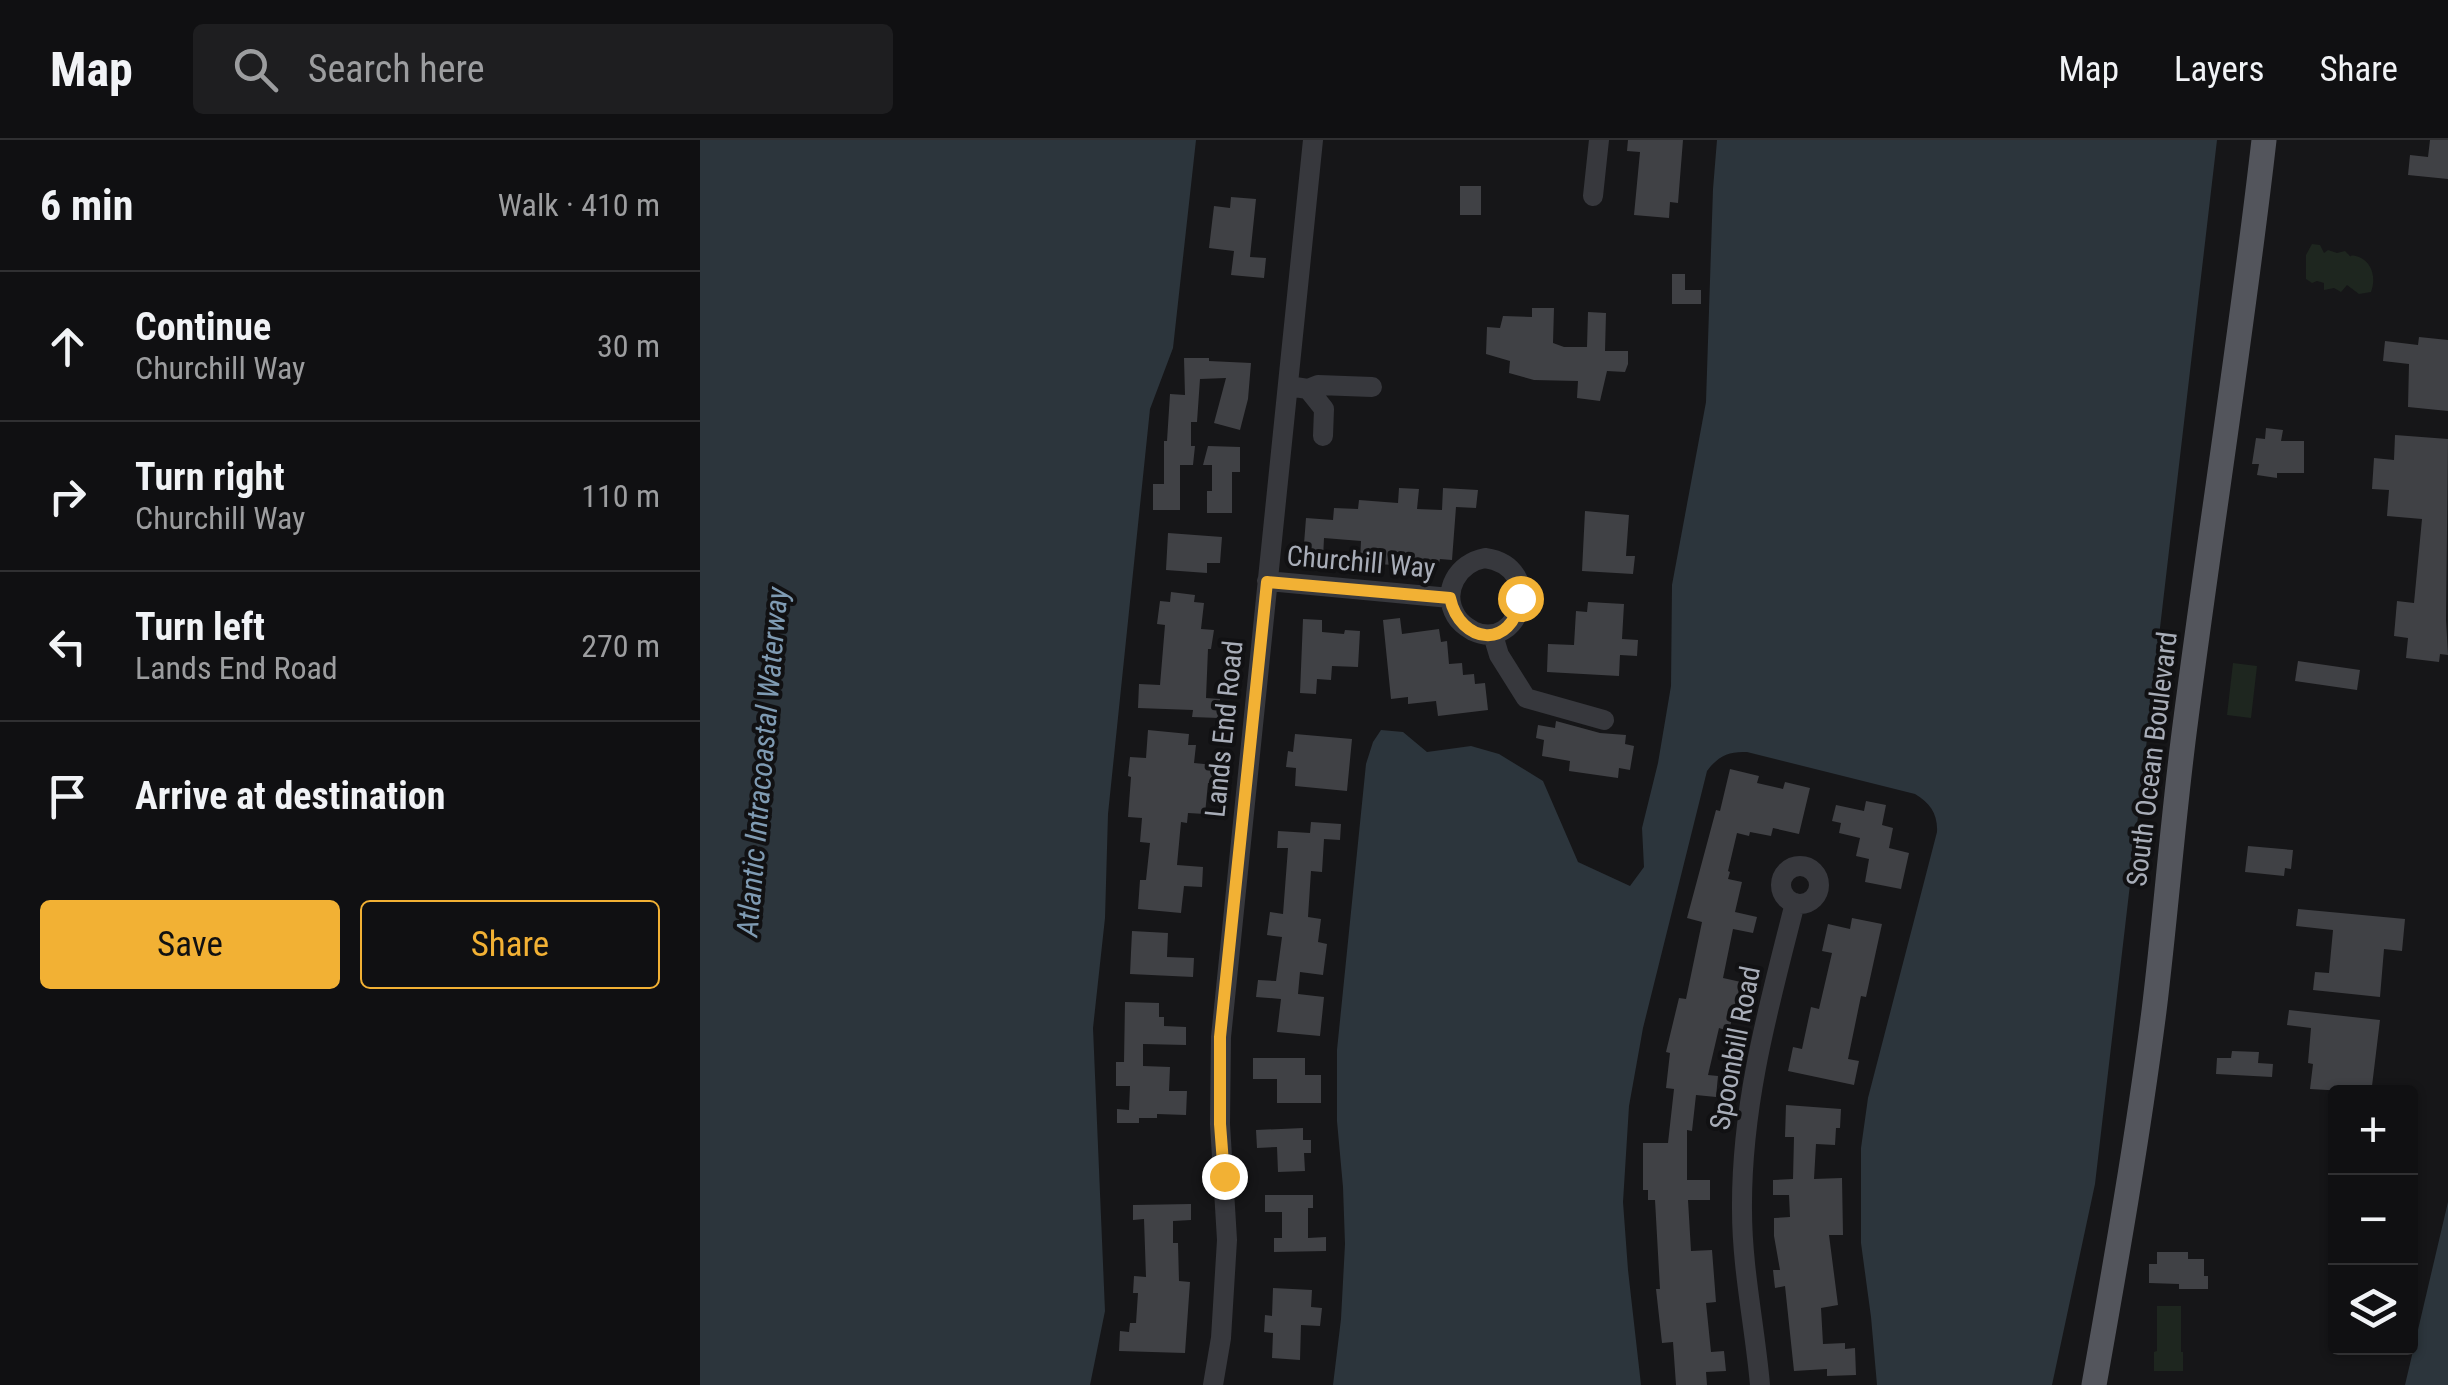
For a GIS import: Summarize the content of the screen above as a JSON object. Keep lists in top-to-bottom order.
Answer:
{
  "streets": {
    "main road": ["South Ocean Boulevard"],
    "street": ["Churchill Way", "Lands End Road", "Spoonbill Road"]
  },
  "crossings": [
    ["Churchill Way", "Lands End Road"]
  ],
  "water": ["Atlantic Intracoastal Waterway"],
  "page": {
    "header": "Map",
    "search": "Search here",
    "nav": ["Map", "Layers", "Share"],
    "heading": ["6 min", "Walk · 410 m"],
    "list": [
      ["Continue", "Churchill Way", "30 m"],
      ["Turn right", "Churchill Way", "110 m"],
      ["Turn left", "Lands End Road", "270 m"],
      "Arrive at destination"
    ],
    "buttons": ["Save", "Share"],
    "map_buttons": ["+", "−"]
  }
}
